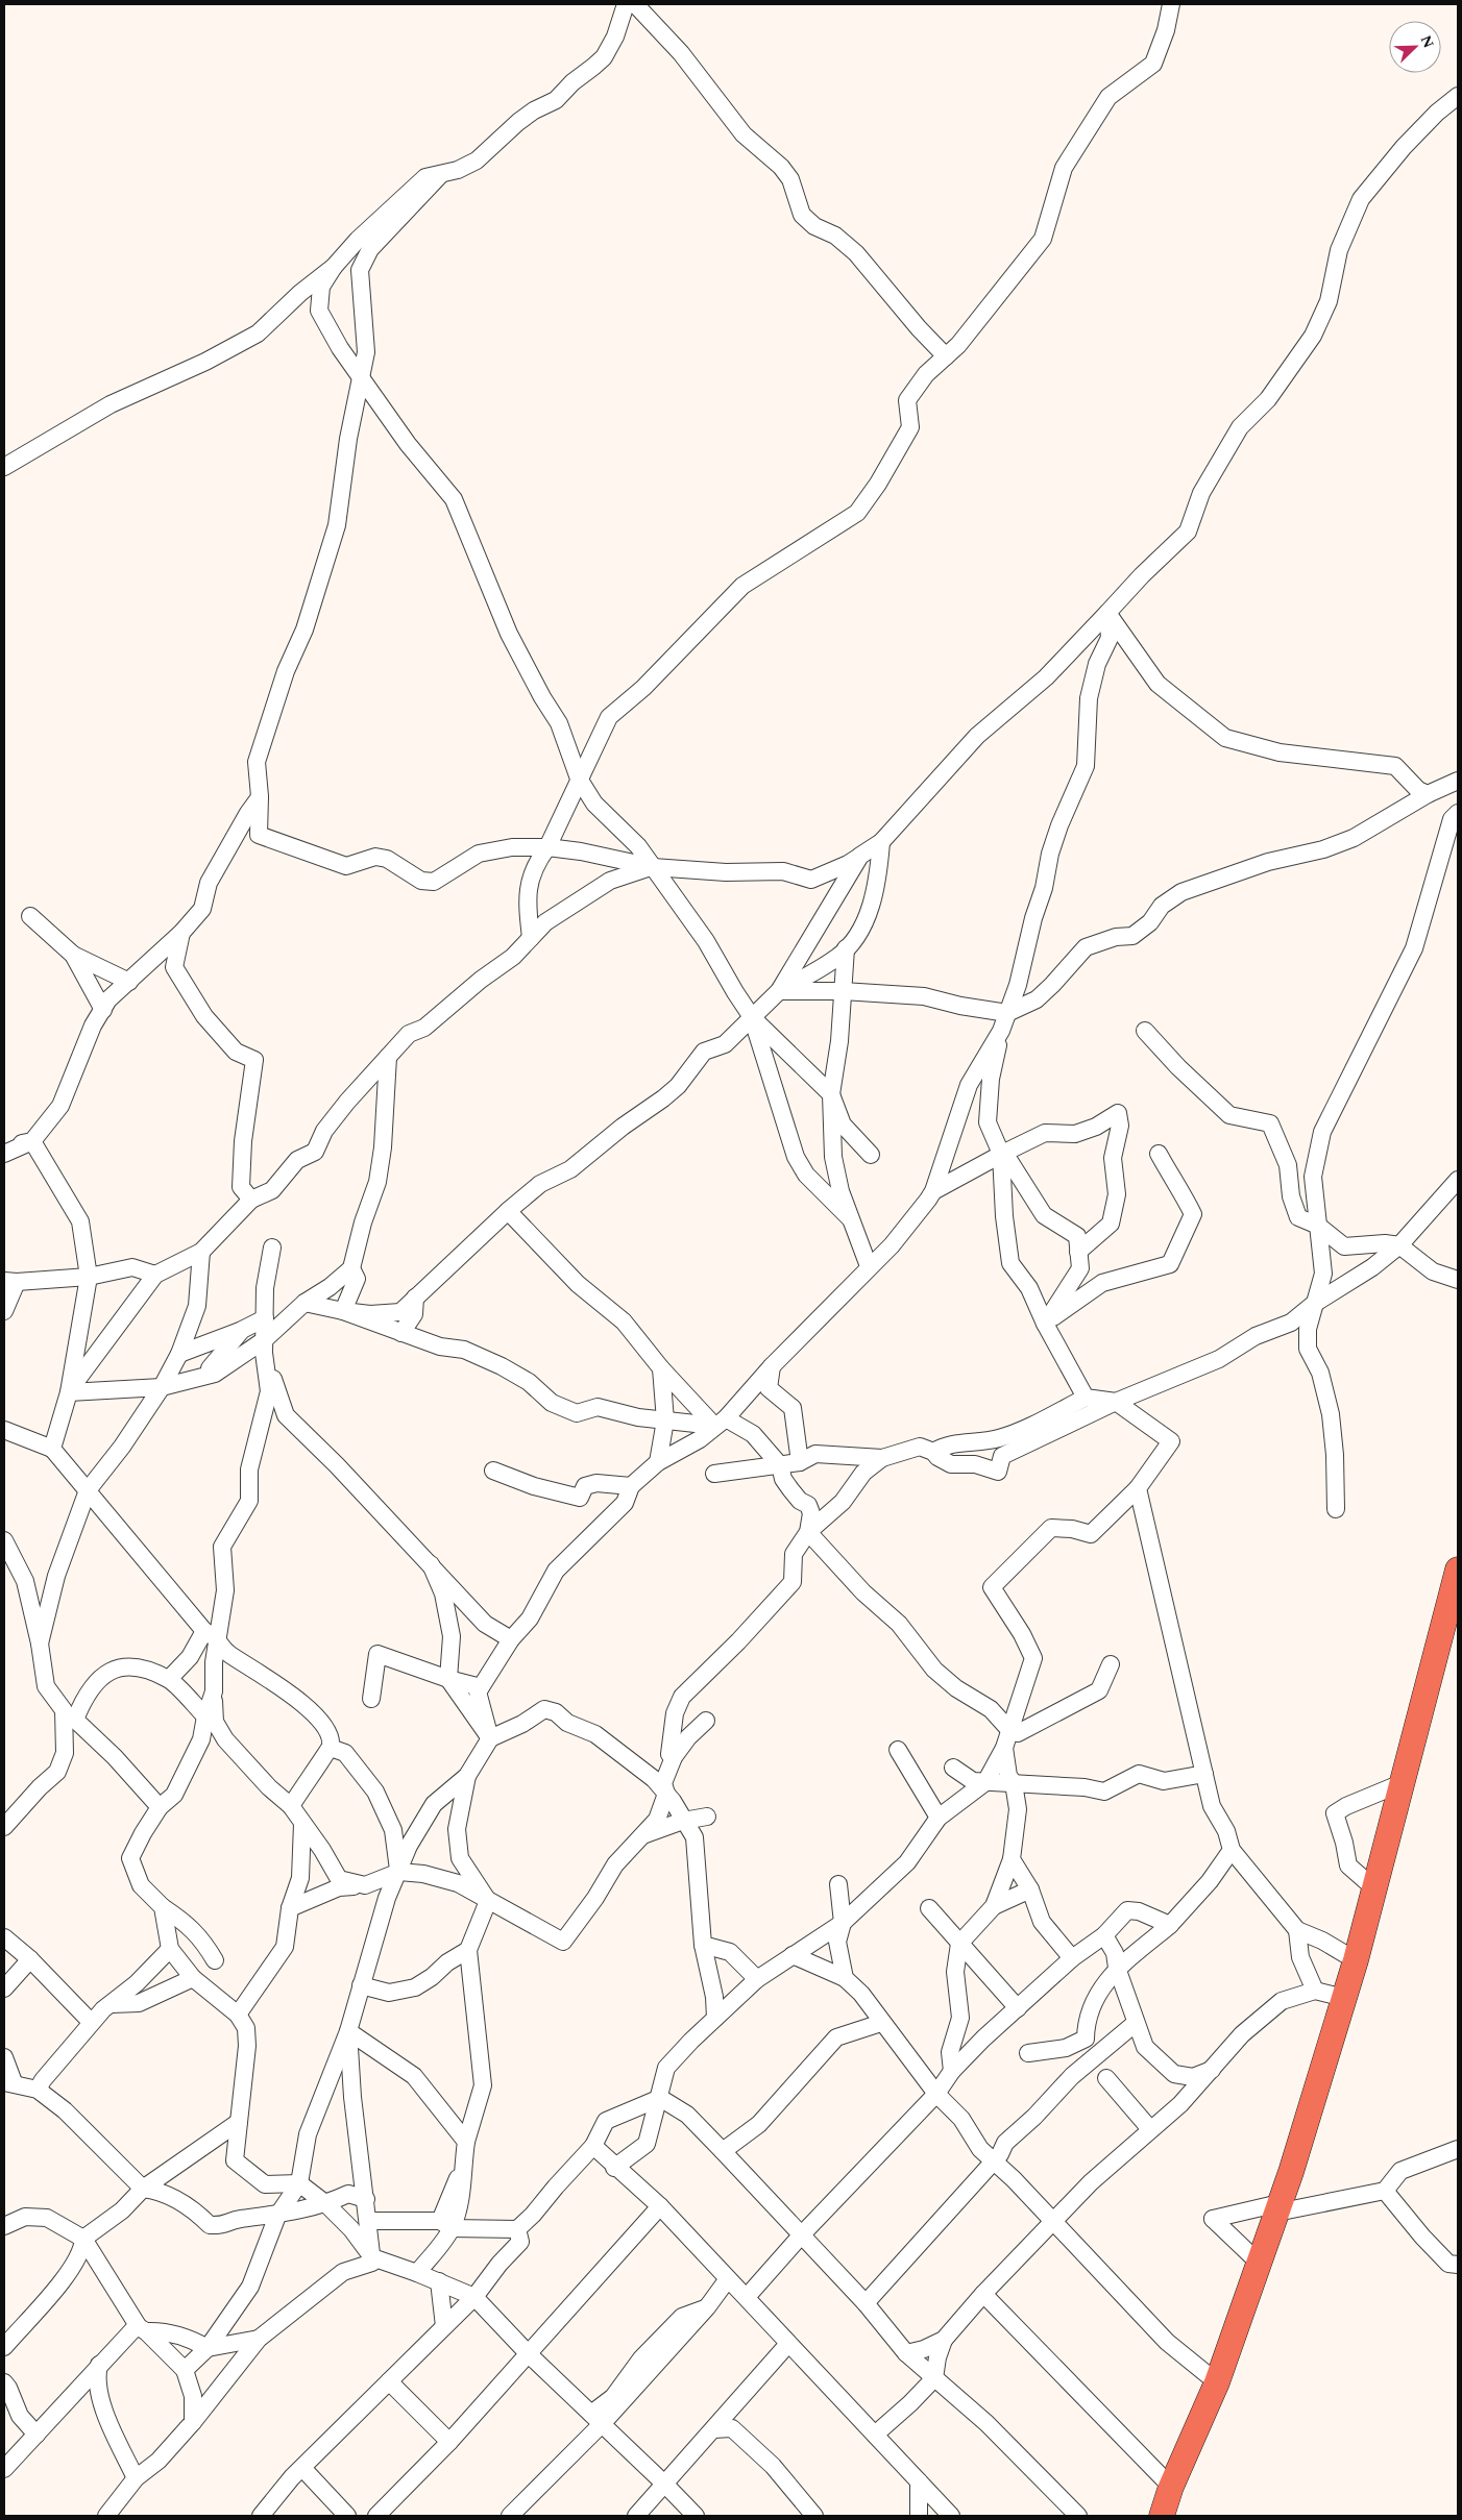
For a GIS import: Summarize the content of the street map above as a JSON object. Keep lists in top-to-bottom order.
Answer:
{
  "north": "top right"
}
